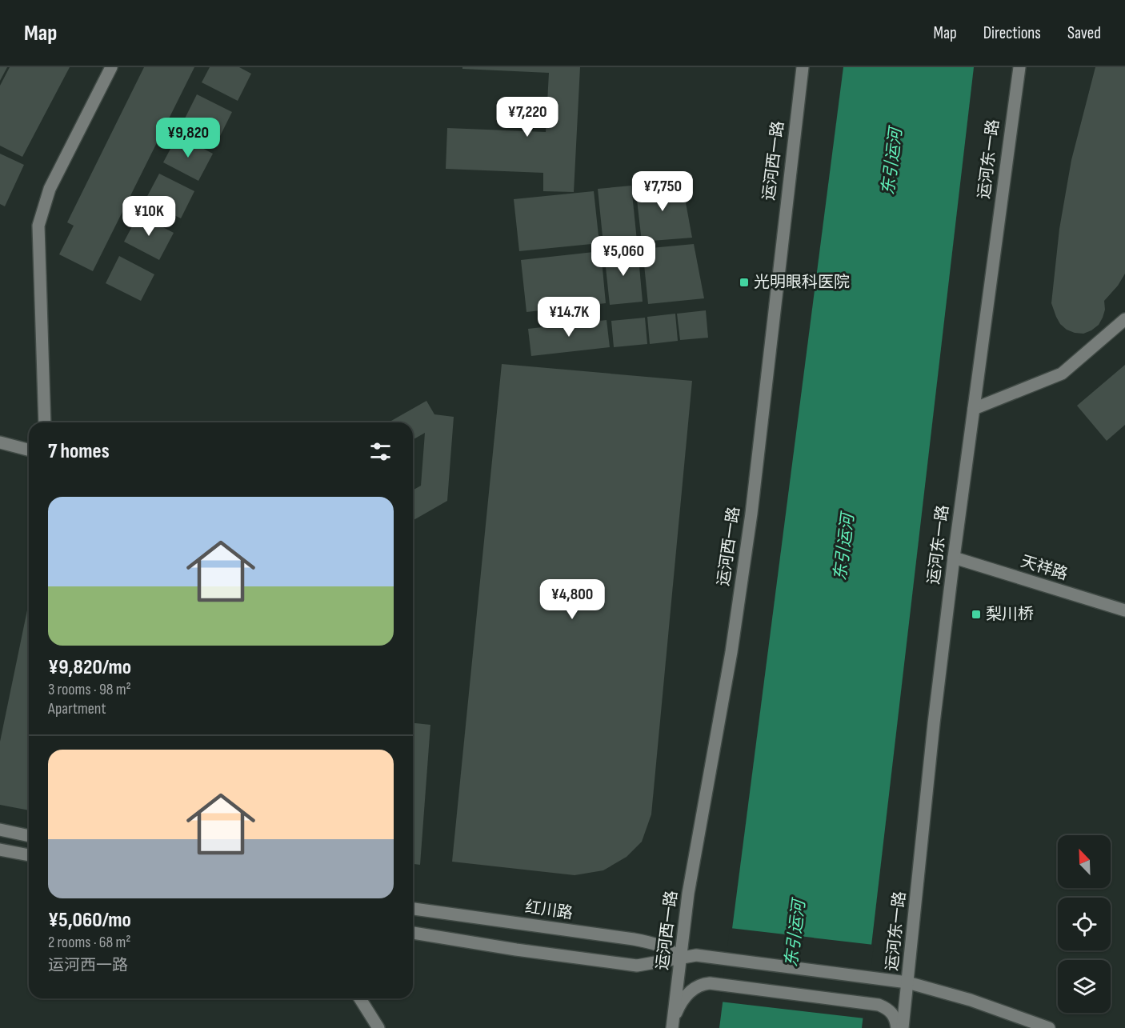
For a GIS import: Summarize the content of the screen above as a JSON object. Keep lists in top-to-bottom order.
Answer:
{
  "streets": {
    "street": [
      "运河东一路",
      "运河西一路",
      "天祥路",
      "红川路"
    ]
  },
  "crossings": [
    ["运河东一路", "天祥路"],
    ["运河西一路", "红川路"]
  ],
  "water": ["东引运河"],
  "places": {
    "transit": ["光明眼科医院", "梨川桥"]
  },
  "north": "top left",
  "page": {
    "header": "Map",
    "nav": ["Map", "Directions", "Saved"],
    "price": [
      "¥7,220",
      "¥9,820",
      "¥7,750",
      "¥10K",
      "¥5,060",
      "¥14.7K",
      "¥4,800"
    ],
    "heading": "7 homes",
    "list": [
      {
        "name": "¥9,820/mo",
        "note": "3 rooms · 98 m² · Apartment"
      },
      {
        "name": "¥5,060/mo",
        "note": "2 rooms · 68 m² · 运河西一路"
      }
    ]
  }
}
